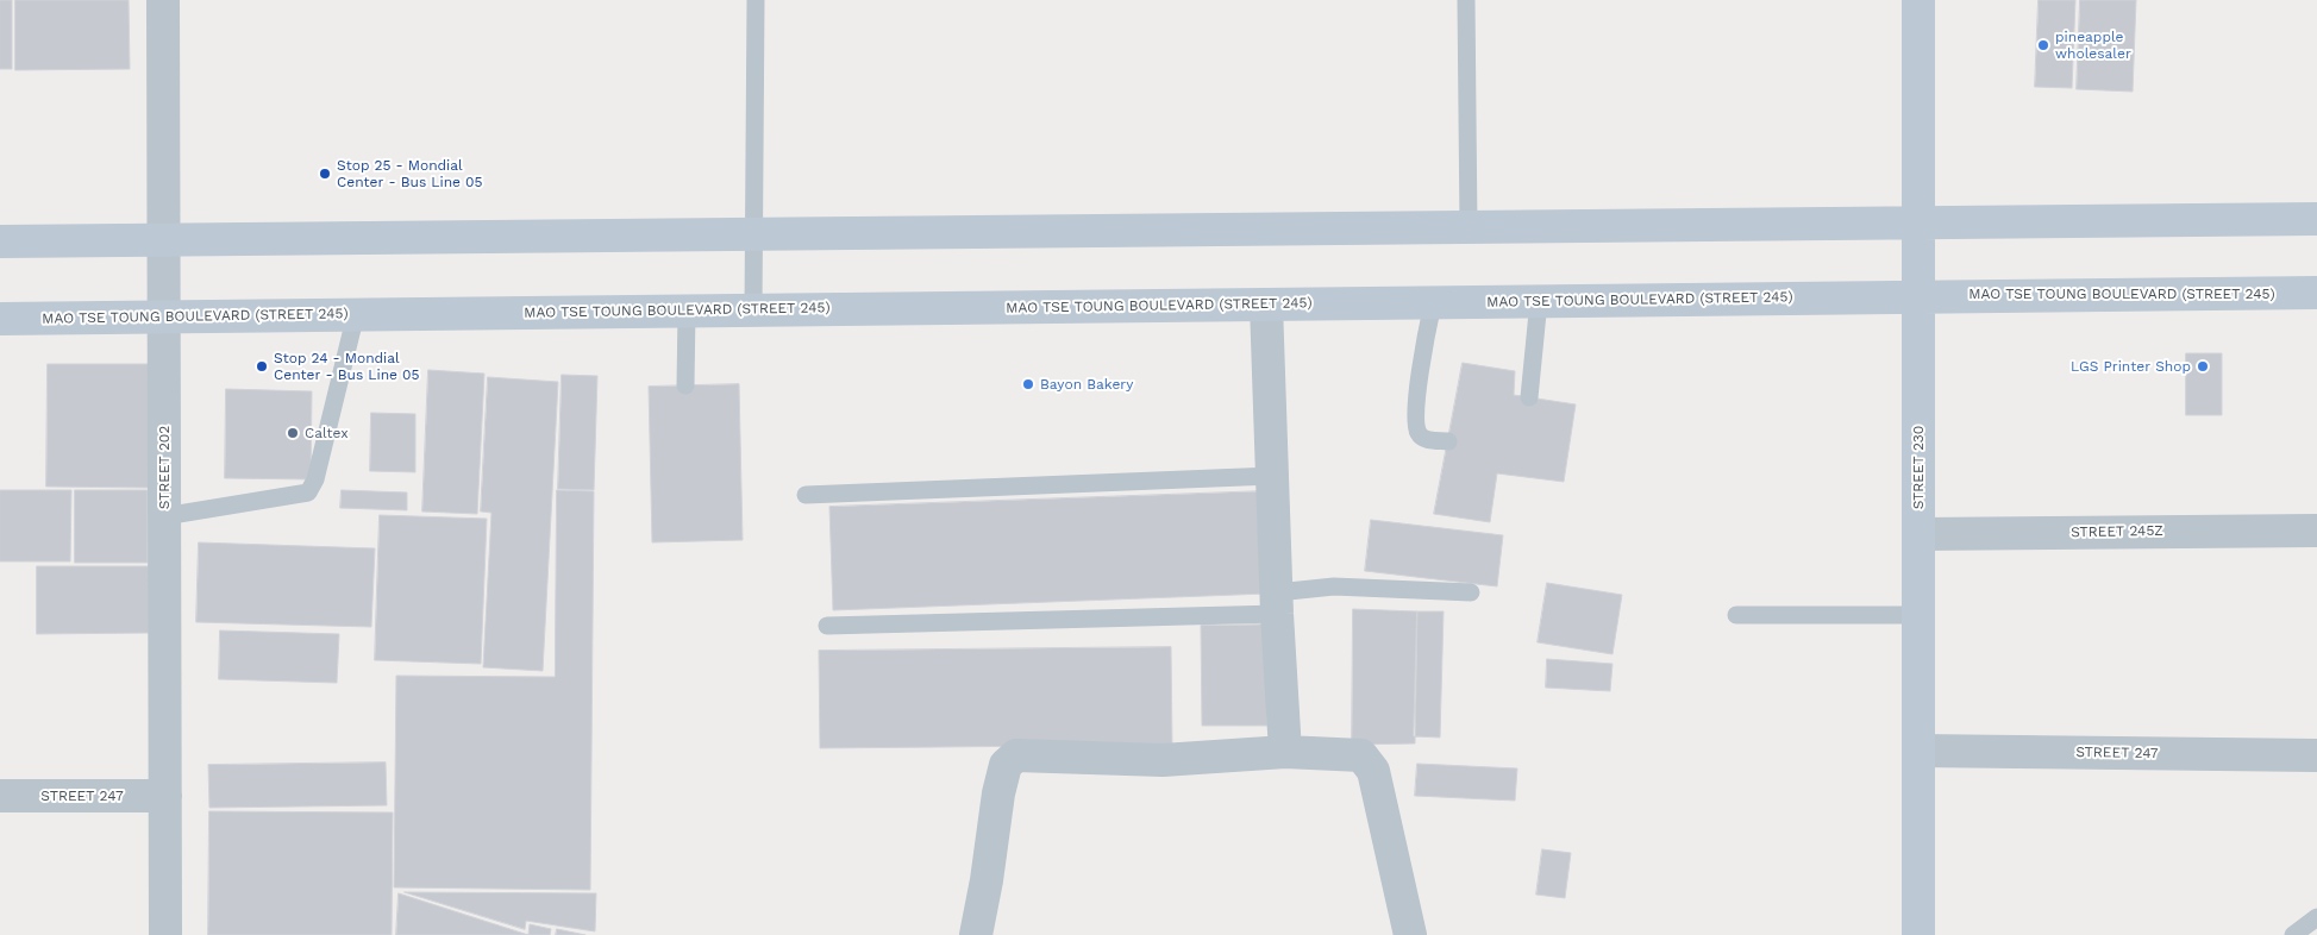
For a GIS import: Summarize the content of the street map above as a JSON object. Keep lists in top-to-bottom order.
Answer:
{
  "streets": {
    "main road": ["MAO TSE TOUNG BOULEVARD (STREET 245)", "STREET 230"],
    "street": ["STREET 202", "STREET 245Z", "STREET 247"]
  },
  "crossings": [
    ["MAO TSE TOUNG BOULEVARD (STREET 245)", "STREET 202"],
    ["MAO TSE TOUNG BOULEVARD (STREET 245)", "STREET 230"],
    ["STREET 202", "STREET 247"],
    ["STREET 230", "STREET 245Z"],
    ["STREET 230", "STREET 247"]
  ],
  "places": [
    "pineapple wholesaler",
    "Stop 25 - Mondial Center - Bus Line 05",
    "Stop 24 - Mondial Center - Bus Line 05",
    "LGS Printer Shop",
    "Bayon Bakery",
    "Caltex"
  ]
}
